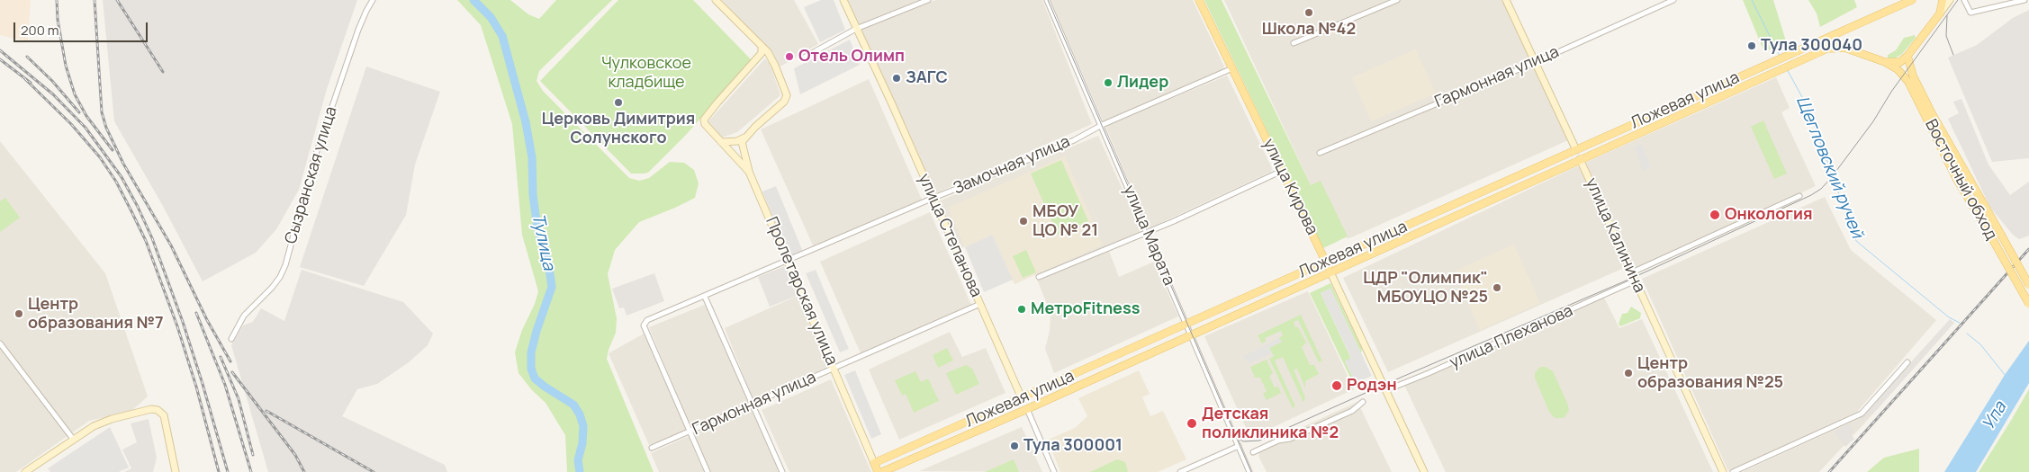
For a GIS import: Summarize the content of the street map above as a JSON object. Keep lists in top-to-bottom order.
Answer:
{
  "streets": {
    "main road": [
      "Ложевая улица",
      "Восточный обход",
      "улица Кирова",
      "улица Степанова",
      "улица Калинина",
      "Пролетарская улица"
    ],
    "street": [
      "Гармонная улица",
      "Замочная улица",
      "Сызранская улица",
      "улица Марата",
      "улица Плеханова"
    ]
  },
  "crossings": [
    ["Гармонная улица", "Замочная улица"],
    ["Гармонная улица", "улица Степанова"],
    ["Гармонная улица", "улица Калинина"],
    ["Гармонная улица", "Пролетарская улица"],
    ["Ложевая улица", "Восточный обход"],
    ["Ложевая улица", "улица Кирова"],
    ["Ложевая улица", "улица Степанова"],
    ["Ложевая улица", "улица Марата"],
    ["Ложевая улица", "улица Калинина"],
    ["Ложевая улица", "Пролетарская улица"],
    ["Замочная улица", "улица Кирова"],
    ["Замочная улица", "улица Степанова"],
    ["Замочная улица", "улица Марата"],
    ["Замочная улица", "Пролетарская улица"],
    ["улица Кирова", "улица Плеханова"],
    ["улица Калинина", "улица Плеханова"]
  ],
  "water": ["Щегловский ручей", "Тулица", "Упа"],
  "parks": ["Чулковское кладбище"],
  "places": [
    "Школа №42",
    "Тула 300040",
    "Отель Олимп",
    "ЗАГС",
    "Лидер",
    "Церковь Димитрия Солунского",
    "Онкология",
    "МБОУ ЦО № 21",
    "ЦДР \"Олимпик\" МБОУЦО №25",
    "МетроFitness",
    "Центр образования №7",
    "Центр образования №25",
    "Родэн",
    "Детская поликлиника №2",
    "Тула 300001"
  ],
  "scale_bar": "200 m"
}
